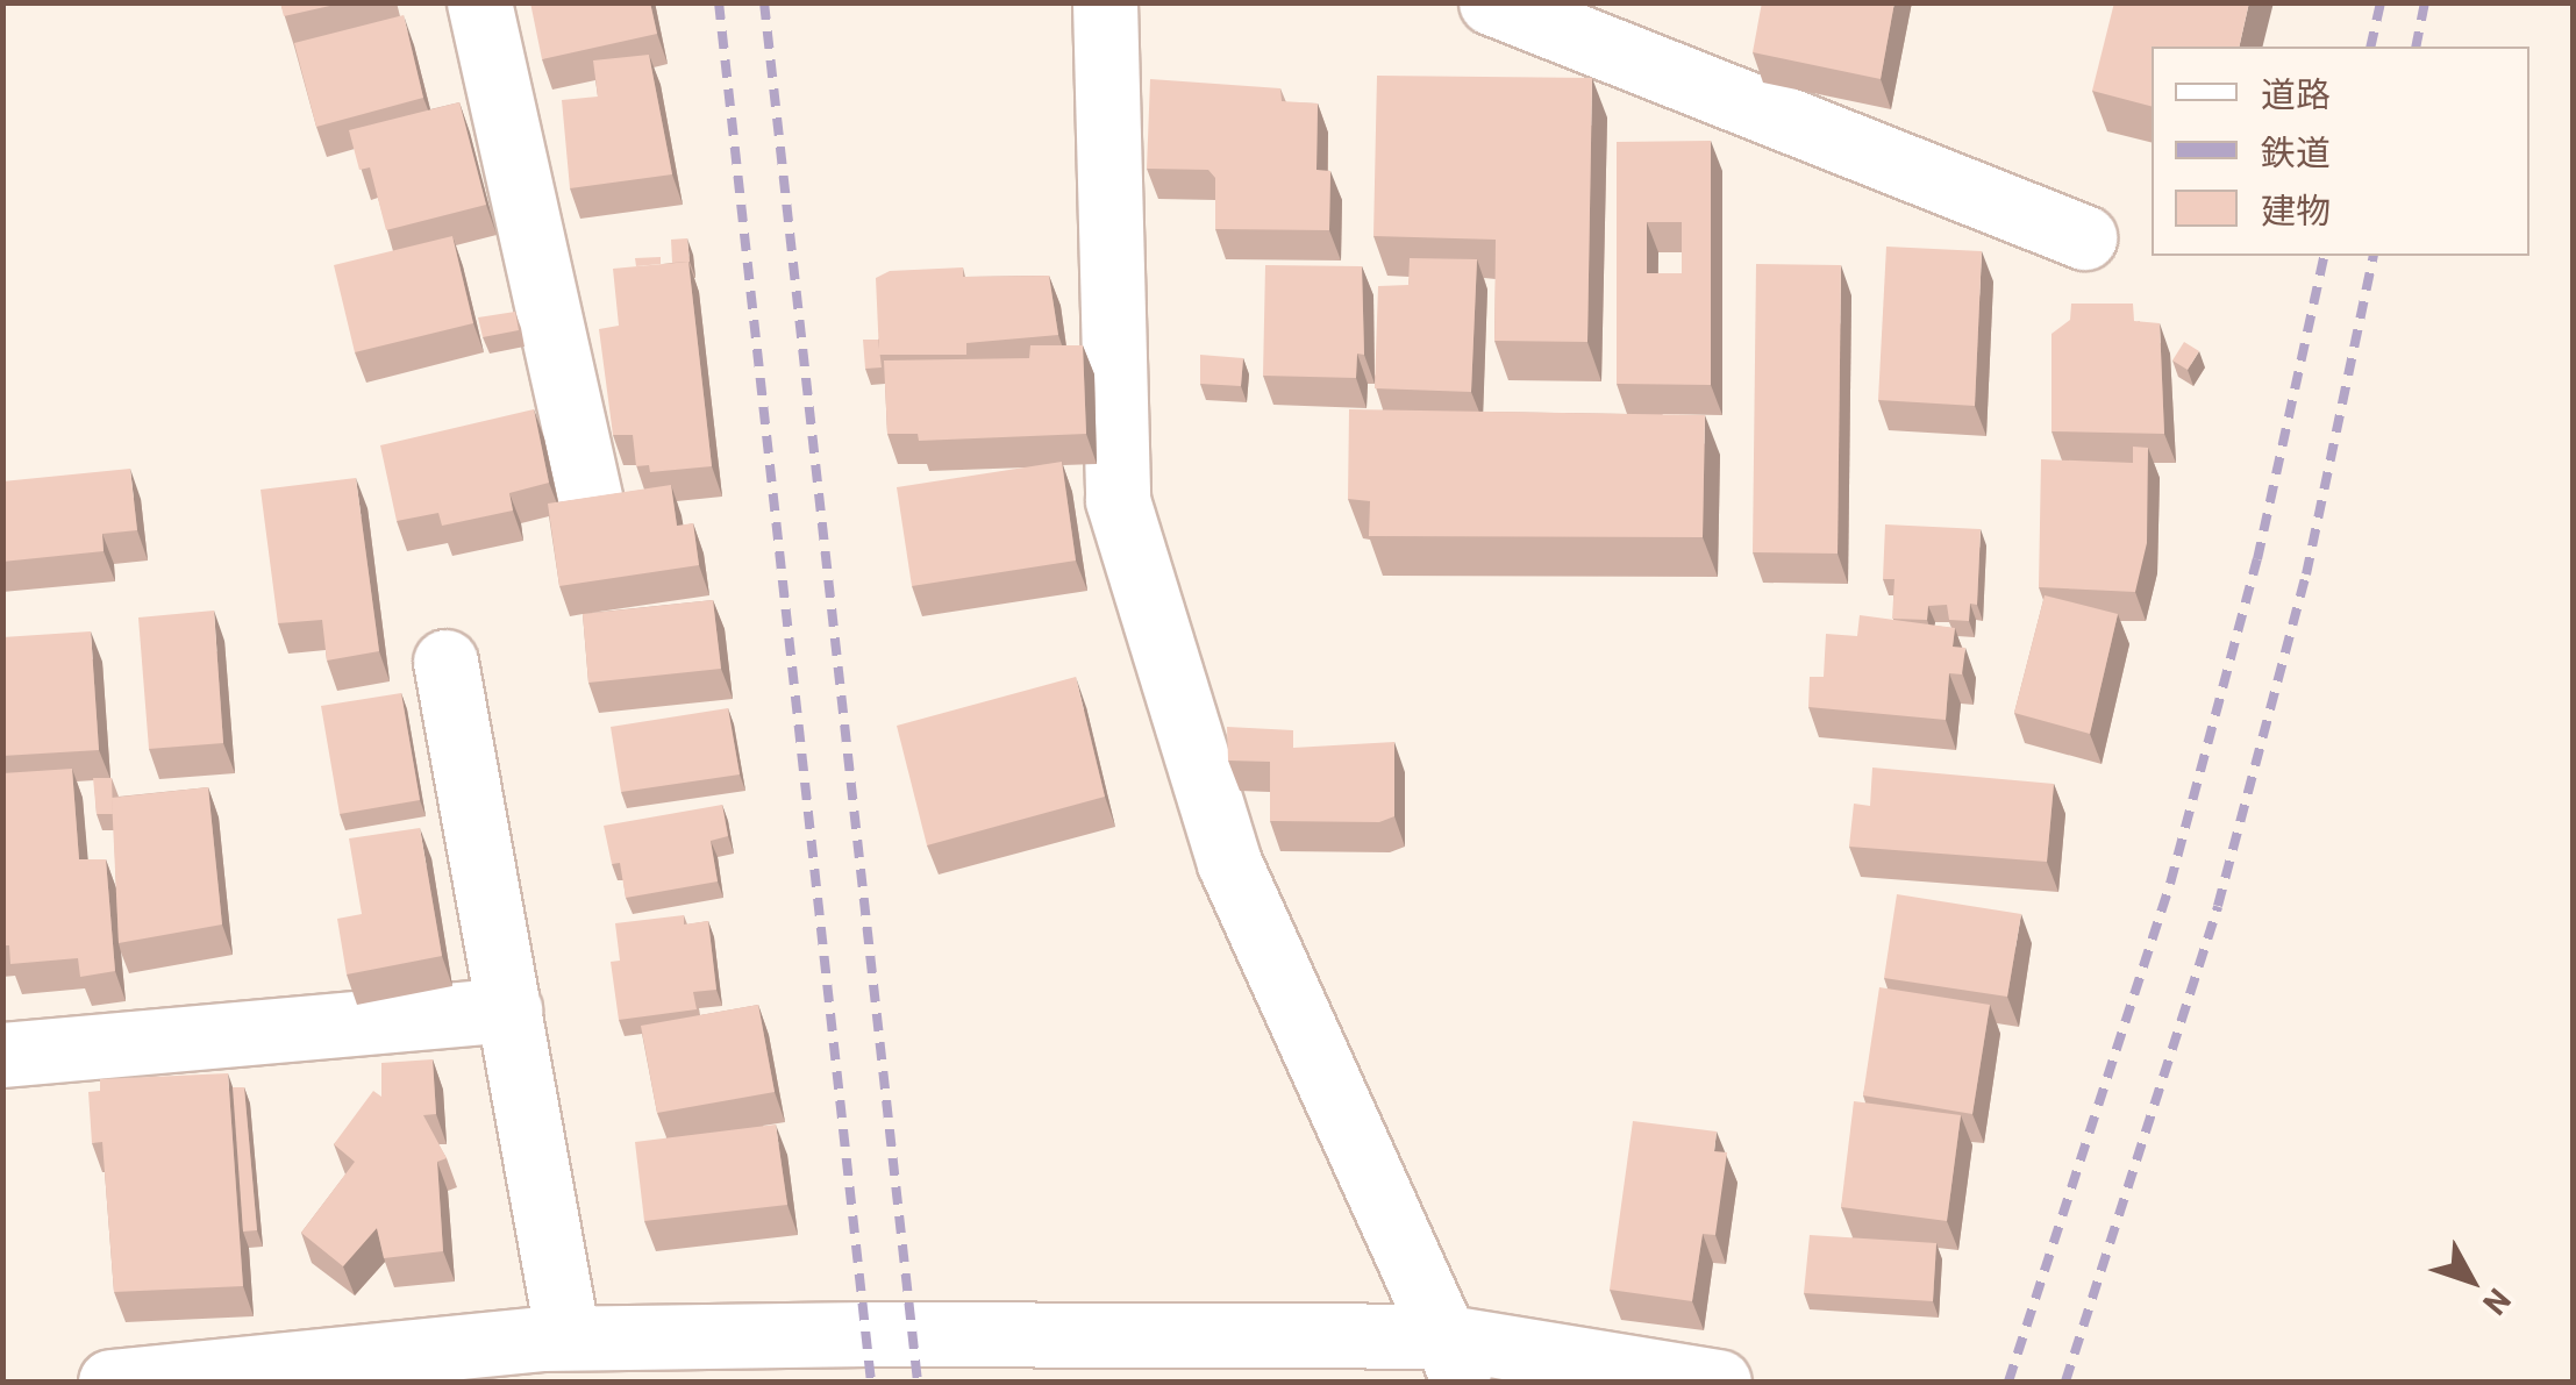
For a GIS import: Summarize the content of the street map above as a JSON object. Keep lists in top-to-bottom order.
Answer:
{
  "legend": ["道路", "鉄道", "建物"],
  "north": "bottom right"
}
